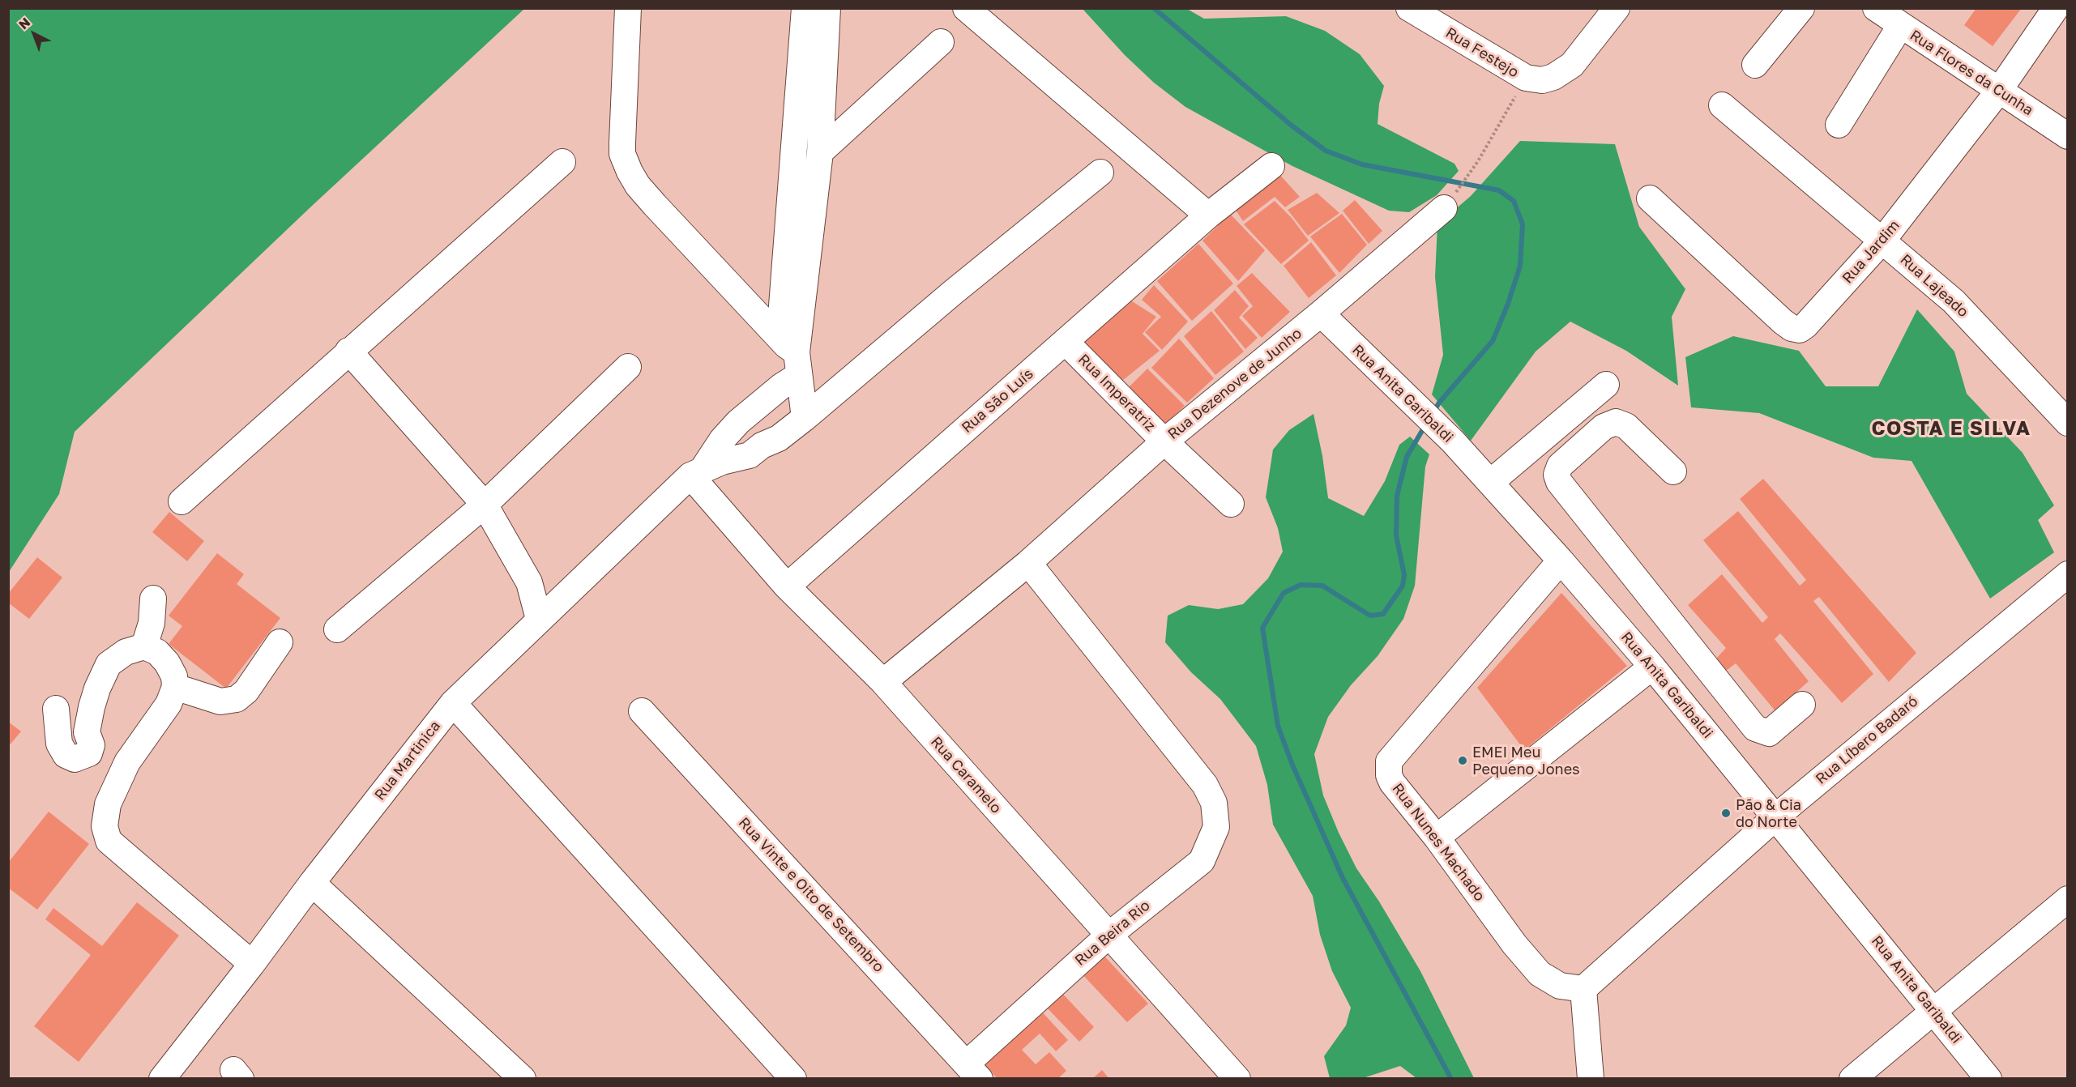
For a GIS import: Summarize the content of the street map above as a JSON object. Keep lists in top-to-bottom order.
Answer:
{
  "streets": {
    "street": [
      "Rua Festejo",
      "Rua Flores da Cunha",
      "Rua Jardim",
      "Rua Lajeado",
      "Rua Dezenove de Junho",
      "Rua Imperatriz",
      "Rua Anita Garibaldi",
      "Rua São Luís",
      "Rua Líbero Badaró",
      "Rua Martinica",
      "Rua Caramelo",
      "Rua Nunes Machado",
      "Rua Vinte e Oito de Setembro",
      "Rua Beira Rio"
    ]
  },
  "crossings": [
    ["Rua Flores da Cunha", "Rua Jardim"],
    ["Rua Jardim", "Rua Lajeado"],
    ["Rua Dezenove de Junho", "Rua Imperatriz"],
    ["Rua Dezenove de Junho", "Rua Anita Garibaldi"],
    ["Rua Dezenove de Junho", "Rua Caramelo"],
    ["Rua Dezenove de Junho", "Rua Beira Rio"],
    ["Rua Imperatriz", "Rua São Luís"],
    ["Rua Anita Garibaldi", "Rua Líbero Badaró"],
    ["Rua Anita Garibaldi", "Rua Nunes Machado"],
    ["Rua São Luís", "Rua Caramelo"],
    ["Rua Líbero Badaró", "Rua Nunes Machado"],
    ["Rua Martinica", "Rua Caramelo"],
    ["Rua Caramelo", "Rua Beira Rio"],
    ["Rua Vinte e Oito de Setembro", "Rua Beira Rio"]
  ],
  "districts": ["COSTA E SILVA"],
  "places": ["EMEI Meu Pequeno Jones", "Pão & Cia do Norte"],
  "north": "top left"
}
